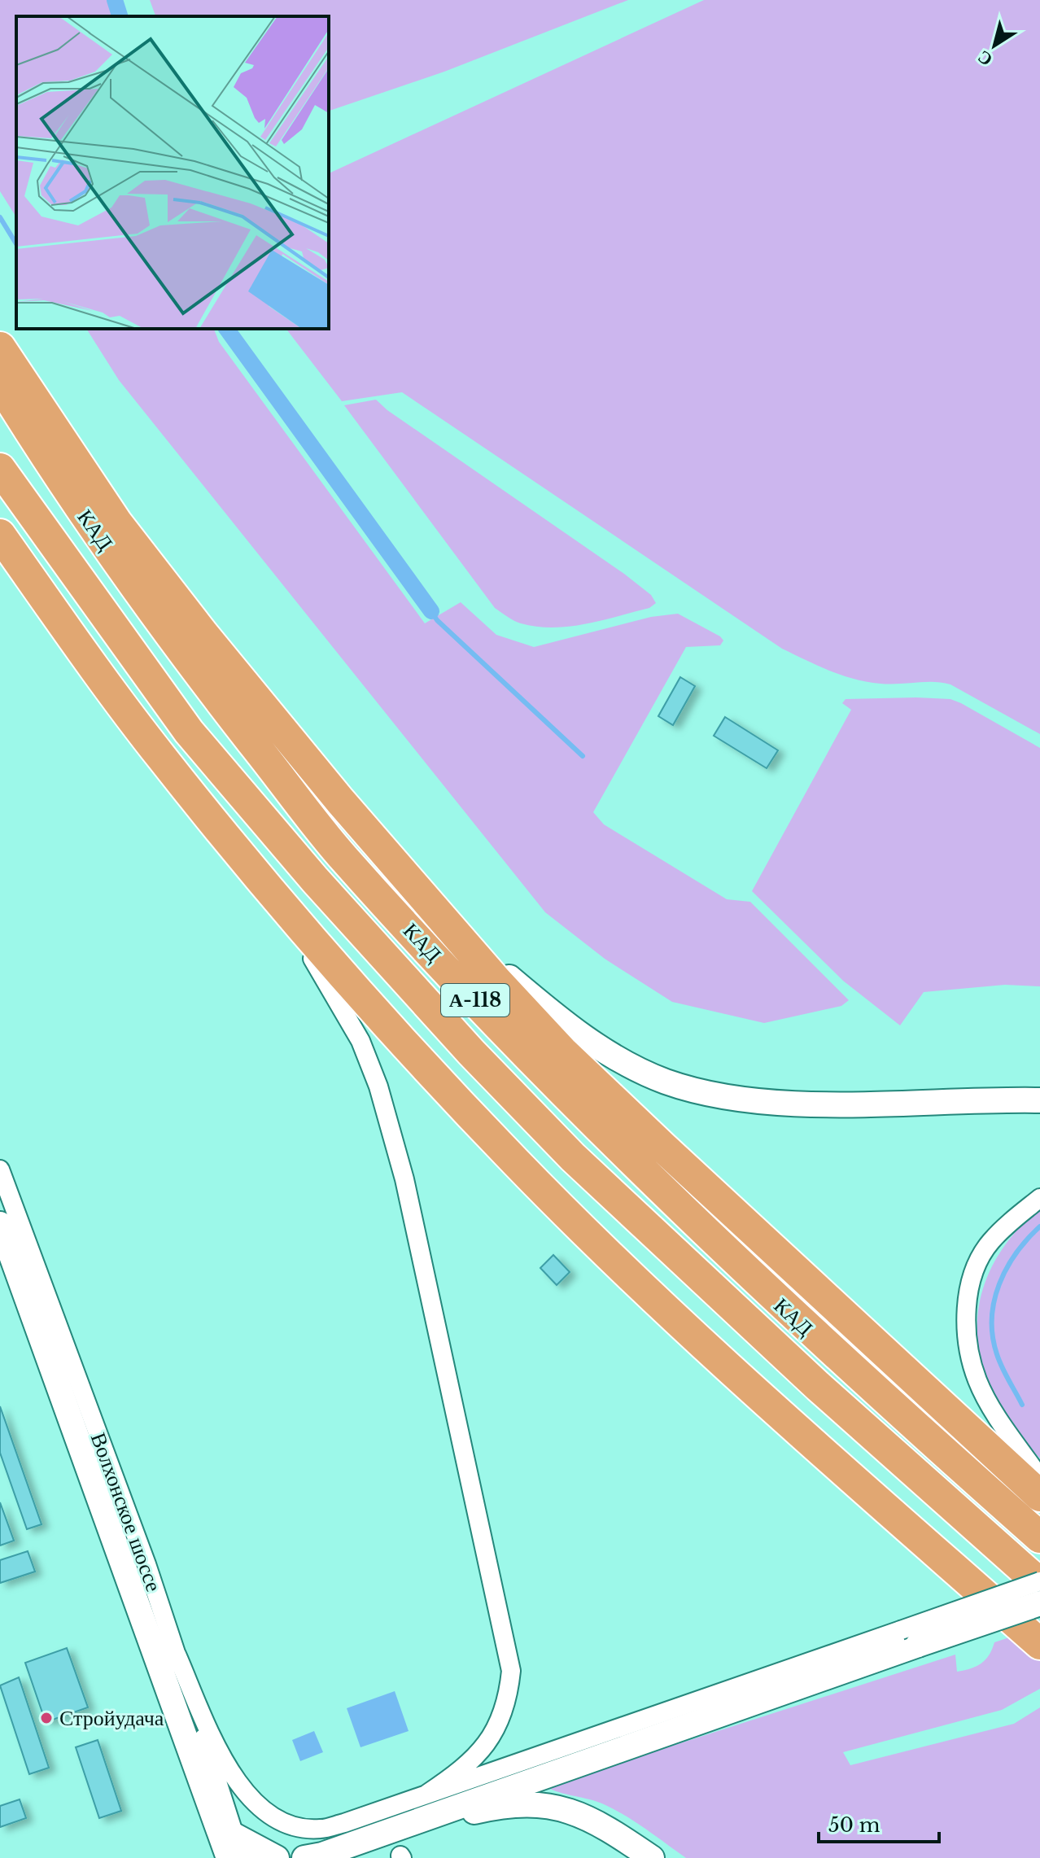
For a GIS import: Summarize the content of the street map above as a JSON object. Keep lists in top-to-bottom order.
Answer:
{
  "streets": {
    "highway": ["КАД", "А-118"],
    "main road": ["Волхонское шоссе"]
  },
  "places": ["Стройудача"],
  "scale_bar": "50 m",
  "north": "bottom left"
}
